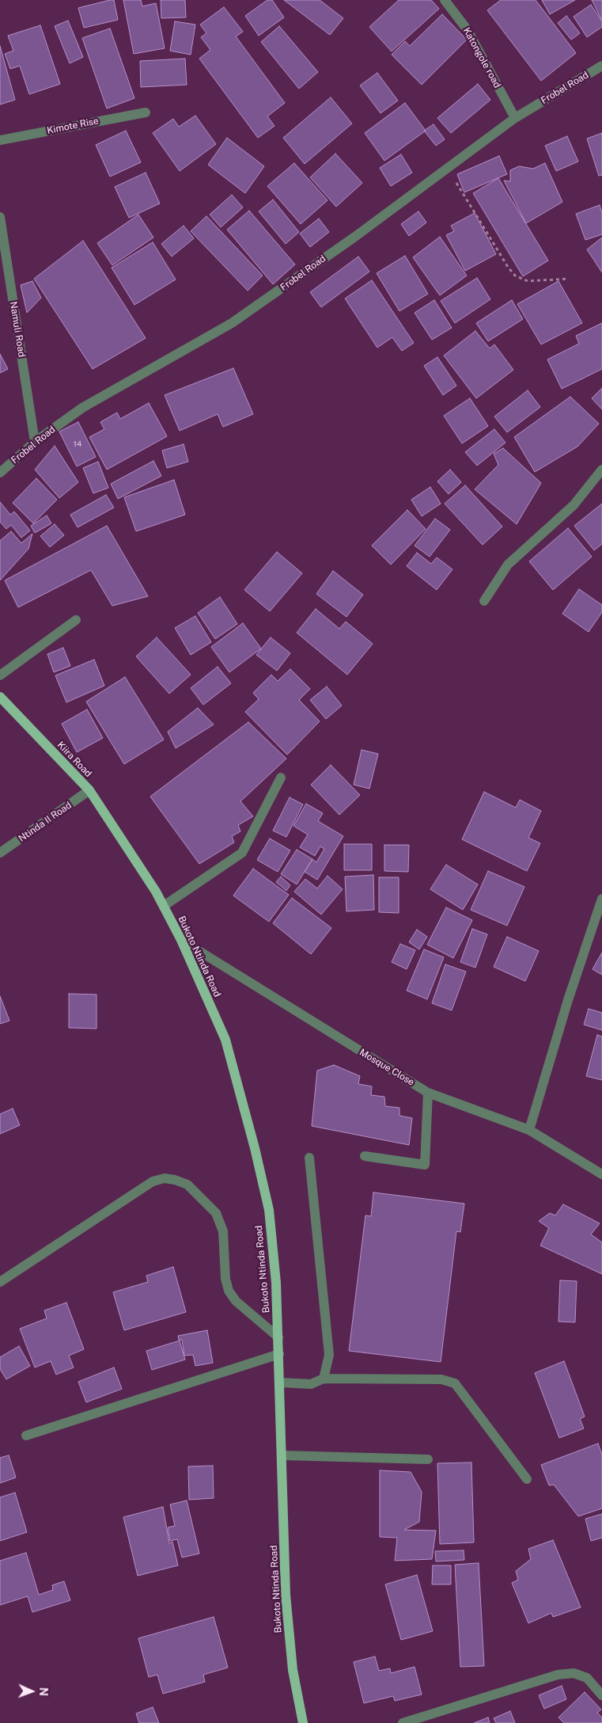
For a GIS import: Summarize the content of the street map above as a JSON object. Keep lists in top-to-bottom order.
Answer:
{
  "streets": {
    "main road": ["Kiira Road", "Bukoto Ntinda Road"],
    "street": [
      "Katongole road",
      "Frobel Road",
      "Kimote Rise",
      "Namuli Road",
      "Ntinda II Road",
      "Mosque Close"
    ]
  },
  "crossings": [
    ["Katongole road", "Frobel Road"],
    ["Frobel Road", "Namuli Road"],
    ["Kiira Road", "Ntinda II Road"],
    ["Kiira Road", "Bukoto Ntinda Road"],
    ["Bukoto Ntinda Road", "Mosque Close"]
  ],
  "house_numbers": ["14"],
  "north": "right"
}
